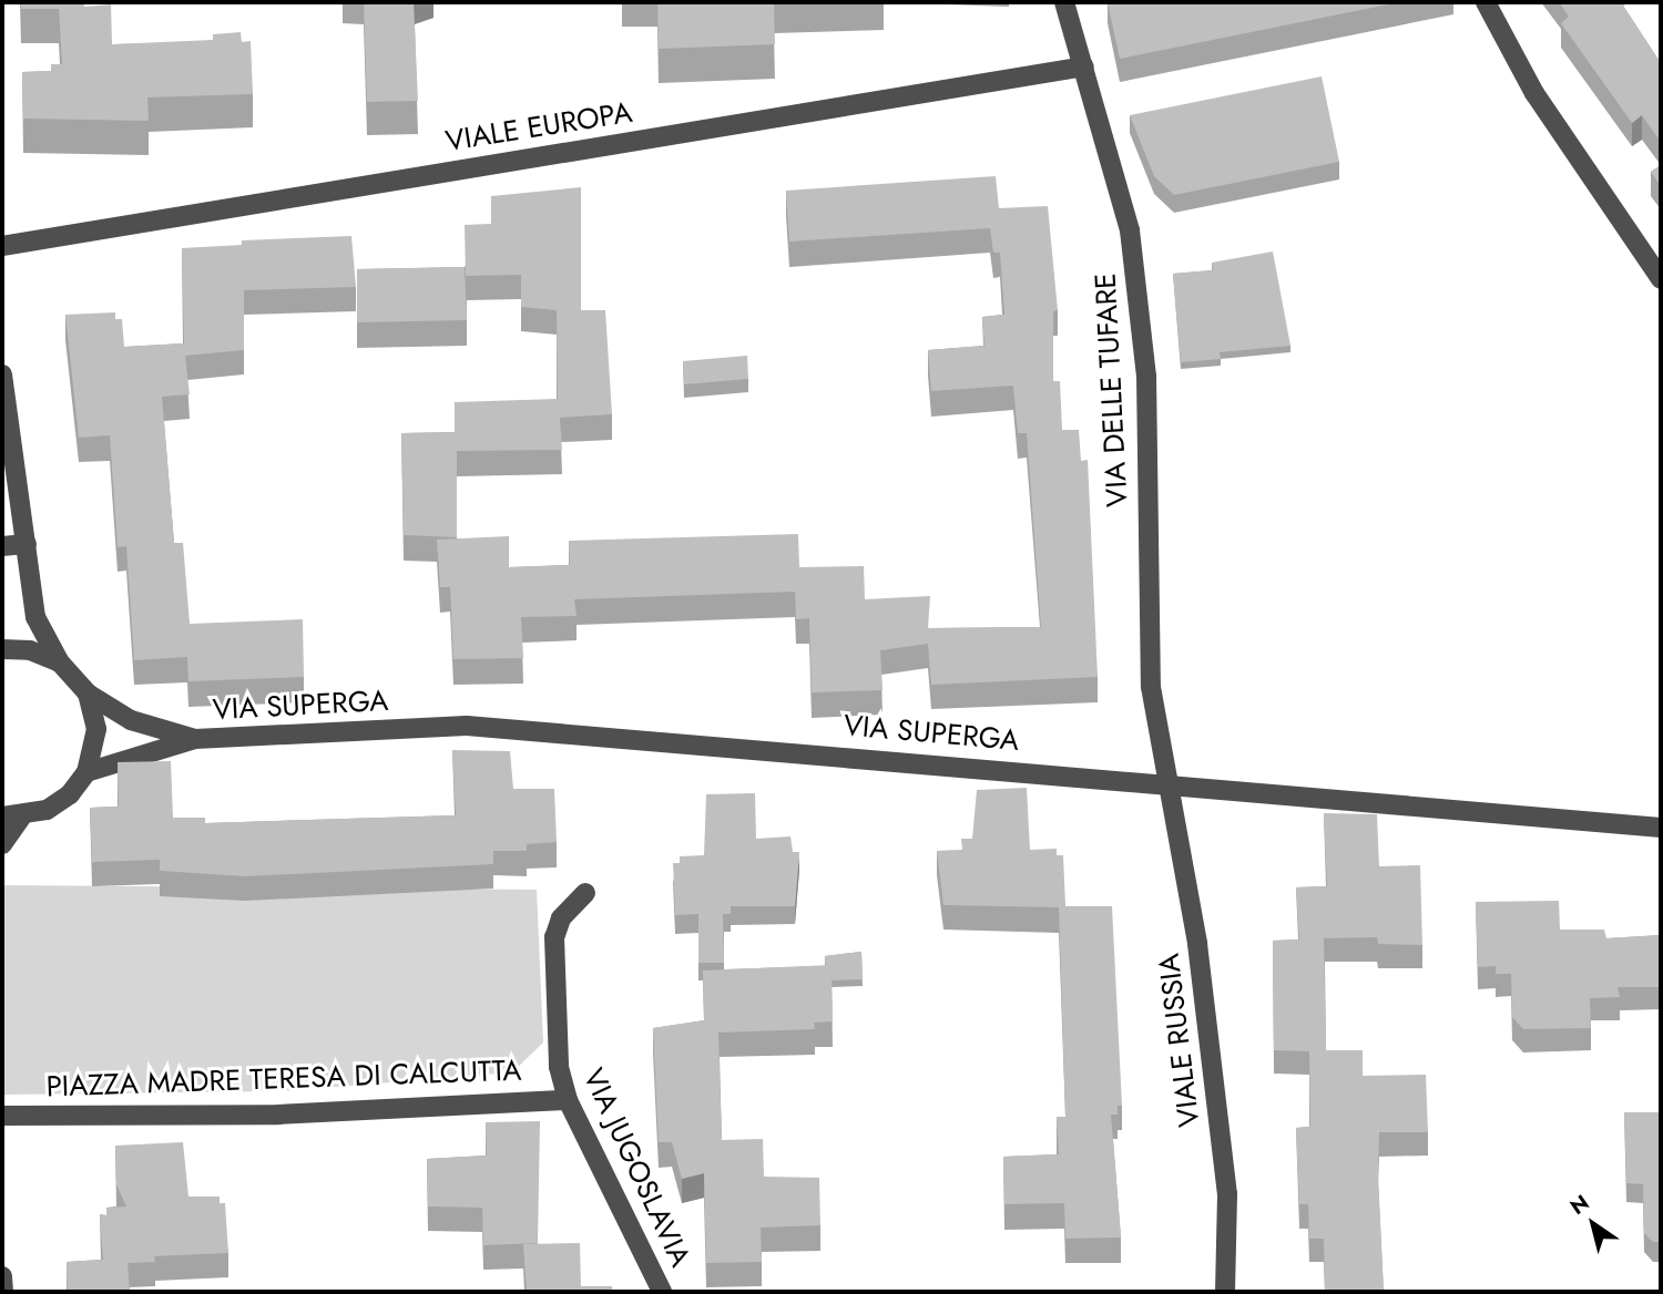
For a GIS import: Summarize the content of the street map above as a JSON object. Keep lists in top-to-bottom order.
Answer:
{
  "streets": {
    "street": [
      "VIALE EUROPA",
      "VIA DELLE TUFARE",
      "VIA SUPERGA",
      "VIALE RUSSIA",
      "PIAZZA MADRE TERESA DI CALCUTTA",
      "VIA JUGOSLAVIA"
    ]
  },
  "crossings": [
    ["VIALE EUROPA", "VIA DELLE TUFARE"],
    ["VIA DELLE TUFARE", "VIA SUPERGA"],
    ["VIA DELLE TUFARE", "VIALE RUSSIA"],
    ["VIA SUPERGA", "VIALE RUSSIA"],
    ["PIAZZA MADRE TERESA DI CALCUTTA", "VIA JUGOSLAVIA"]
  ],
  "north": "top left"
}
